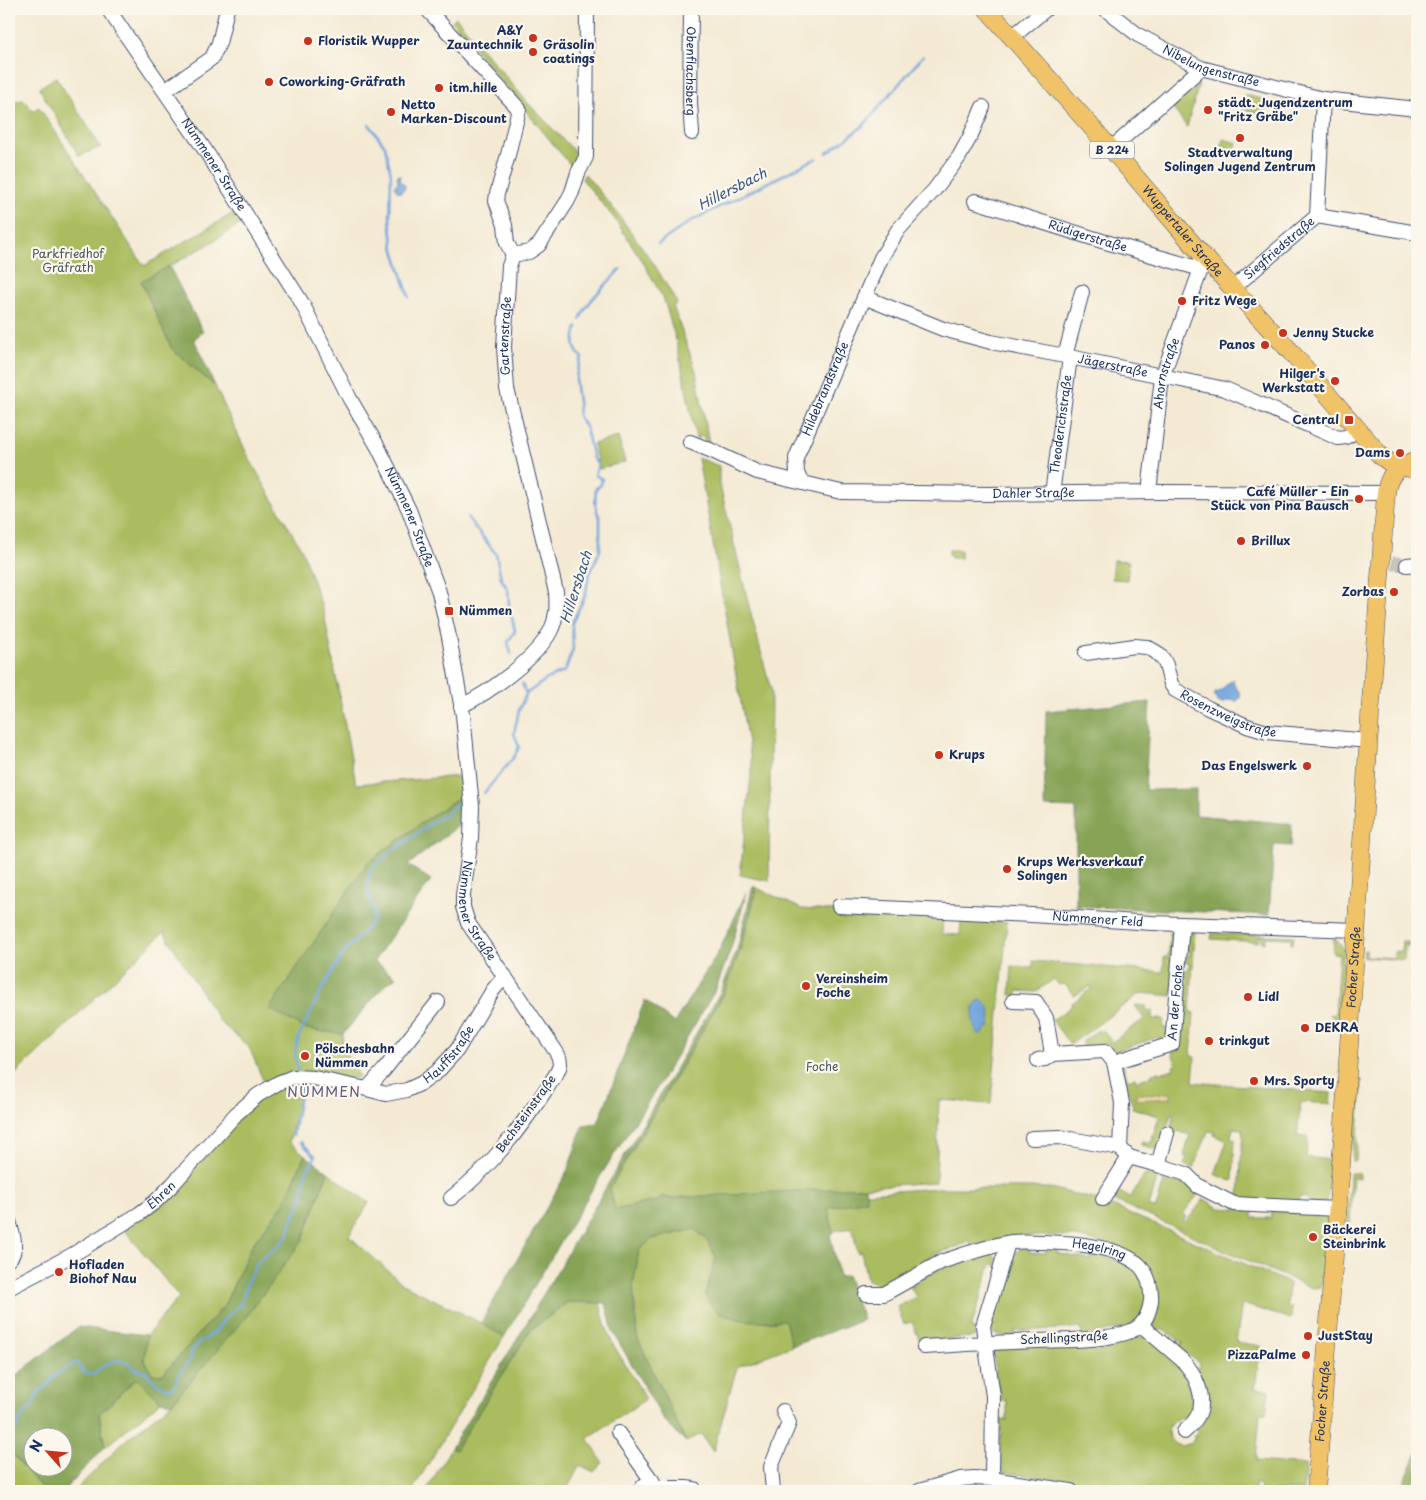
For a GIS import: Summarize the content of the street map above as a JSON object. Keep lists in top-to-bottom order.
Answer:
{
  "streets": {
    "main road": ["B 224", "Wuppertaler Straße", "Focher Straße"],
    "street": [
      "Nibelungenstraße",
      "Obenflachsberg",
      "Nümmener Straße",
      "Rüdigerstraße",
      "Siegfriedstraße",
      "Gartenstraße",
      "Jägerstraße",
      "Ahornstraße",
      "Hildebrandstraße",
      "Theoderichstraße",
      "Dahler Straße",
      "Rosenzweigstraße",
      "Nümmener Feld",
      "An der Foche",
      "Hauffstraße",
      "Bechsteinstraße",
      "Ehren",
      "Hegelring",
      "Schellingstraße"
    ]
  },
  "crossings": [
    ["Nümmener Straße", "Gartenstraße"],
    ["Nümmener Straße", "Hauffstraße"],
    ["Nümmener Straße", "Bechsteinstraße"],
    ["Wuppertaler Straße", "Rüdigerstraße"],
    ["Wuppertaler Straße", "Siegfriedstraße"],
    ["Wuppertaler Straße", "Jägerstraße"],
    ["Wuppertaler Straße", "Ahornstraße"],
    ["Wuppertaler Straße", "Focher Straße"],
    ["Rüdigerstraße", "Ahornstraße"],
    ["Jägerstraße", "Ahornstraße"],
    ["Jägerstraße", "Hildebrandstraße"],
    ["Jägerstraße", "Theoderichstraße"],
    ["Ahornstraße", "Dahler Straße"],
    ["Hildebrandstraße", "Dahler Straße"],
    ["Theoderichstraße", "Dahler Straße"],
    ["Dahler Straße", "Focher Straße"],
    ["Rosenzweigstraße", "Focher Straße"],
    ["Nümmener Feld", "Focher Straße"],
    ["Nümmener Feld", "An der Foche"],
    ["Hauffstraße", "Ehren"],
    ["Hegelring", "Schellingstraße"]
  ],
  "districts": ["NÜMMEN"],
  "water": ["Hillersbach"],
  "parks": ["Parkfriedhof Gräfrath", "Foche"],
  "places": {
    "other": [
      "A&Y Zauntechnik",
      "Floristik Wupper",
      "Gräsolin coatings",
      "Coworking-Gräfrath",
      "itm.hille",
      "städt. Jugendzentrum \"Fritz Gräbe\"",
      "Netto Marken-Discount",
      "Stadtverwaltung Solingen Jugend Zentrum",
      "Fritz Wege",
      "Jenny Stucke",
      "Panos",
      "Hilger's Werkstatt",
      "Dams",
      "Café Müller - Ein Stück von Pina Bausch",
      "Brillux",
      "Zorbas",
      "Krups",
      "Das Engelswerk",
      "Krups Werksverkauf Solingen",
      "Vereinsheim Foche",
      "Lidl",
      "DEKRA",
      "trinkgut",
      "Pölschesbahn Nümmen",
      "Mrs. Sporty",
      "Bäckerei Steinbrink",
      "Hofladen Biohof Nau",
      "JustStay",
      "PizzaPalme"
    ],
    "transit": ["Central", "Nümmen"]
  },
  "north": "top left"
}
